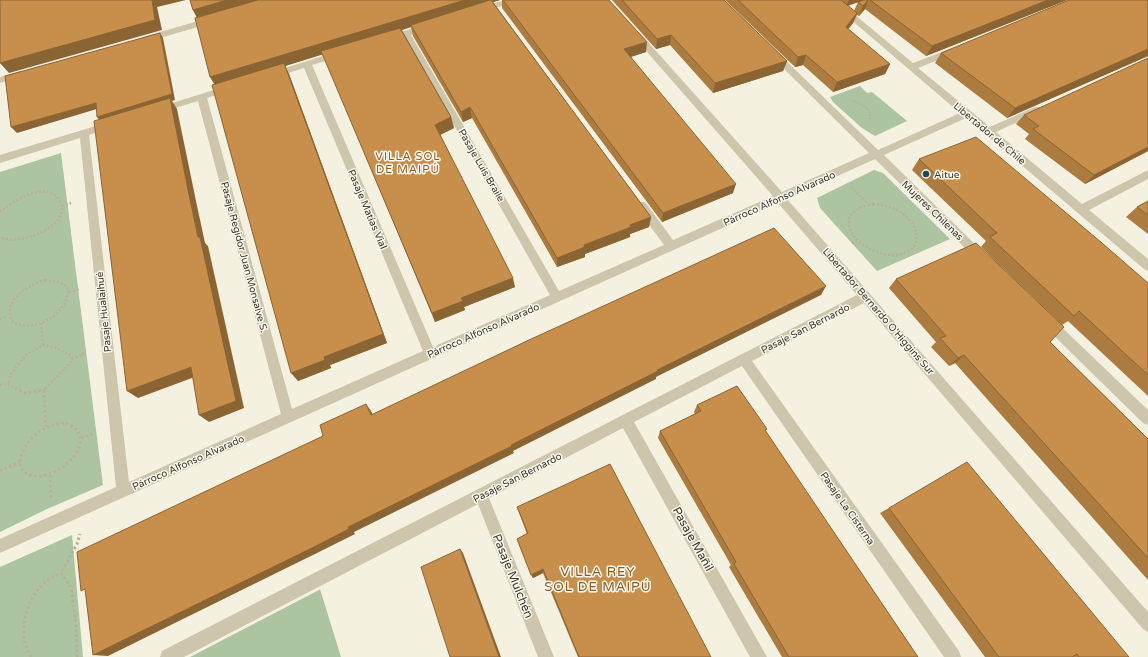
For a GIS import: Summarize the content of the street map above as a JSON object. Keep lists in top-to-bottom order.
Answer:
{
  "streets": {
    "street": [
      "Libertador de Chile",
      "Pasaje Luis Braile",
      "Párroco Alfonso Alvarado",
      "Pasaje Matías Vial",
      "Mujeres Chilenas",
      "Pasaje Regidor Juan Monsalve S.",
      "Libertador Bernardo O'Higgins Sur",
      "Pasaje Hualaihué",
      "Pasaje San Bernardo",
      "Pasaje La Cisterna",
      "Pasaje Mañil",
      "Pasaje Mulchén"
    ]
  },
  "crossings": [
    ["Libertador de Chile", "Párroco Alfonso Alvarado"],
    ["Pasaje Luis Braile", "Párroco Alfonso Alvarado"],
    ["Párroco Alfonso Alvarado", "Pasaje Matías Vial"],
    ["Párroco Alfonso Alvarado", "Mujeres Chilenas"],
    ["Párroco Alfonso Alvarado", "Pasaje Regidor Juan Monsalve S."],
    ["Párroco Alfonso Alvarado", "Libertador Bernardo O'Higgins Sur"],
    ["Párroco Alfonso Alvarado", "Pasaje Hualaihué"],
    ["Libertador Bernardo O'Higgins Sur", "Pasaje San Bernardo"],
    ["Pasaje San Bernardo", "Pasaje La Cisterna"],
    ["Pasaje San Bernardo", "Pasaje Mañil"],
    ["Pasaje San Bernardo", "Pasaje Mulchén"]
  ],
  "districts": ["VILLA SOL DE MAIPÚ", "VILLA REY SOL DE MAIPÚ"],
  "places": ["Aitue"]
}
